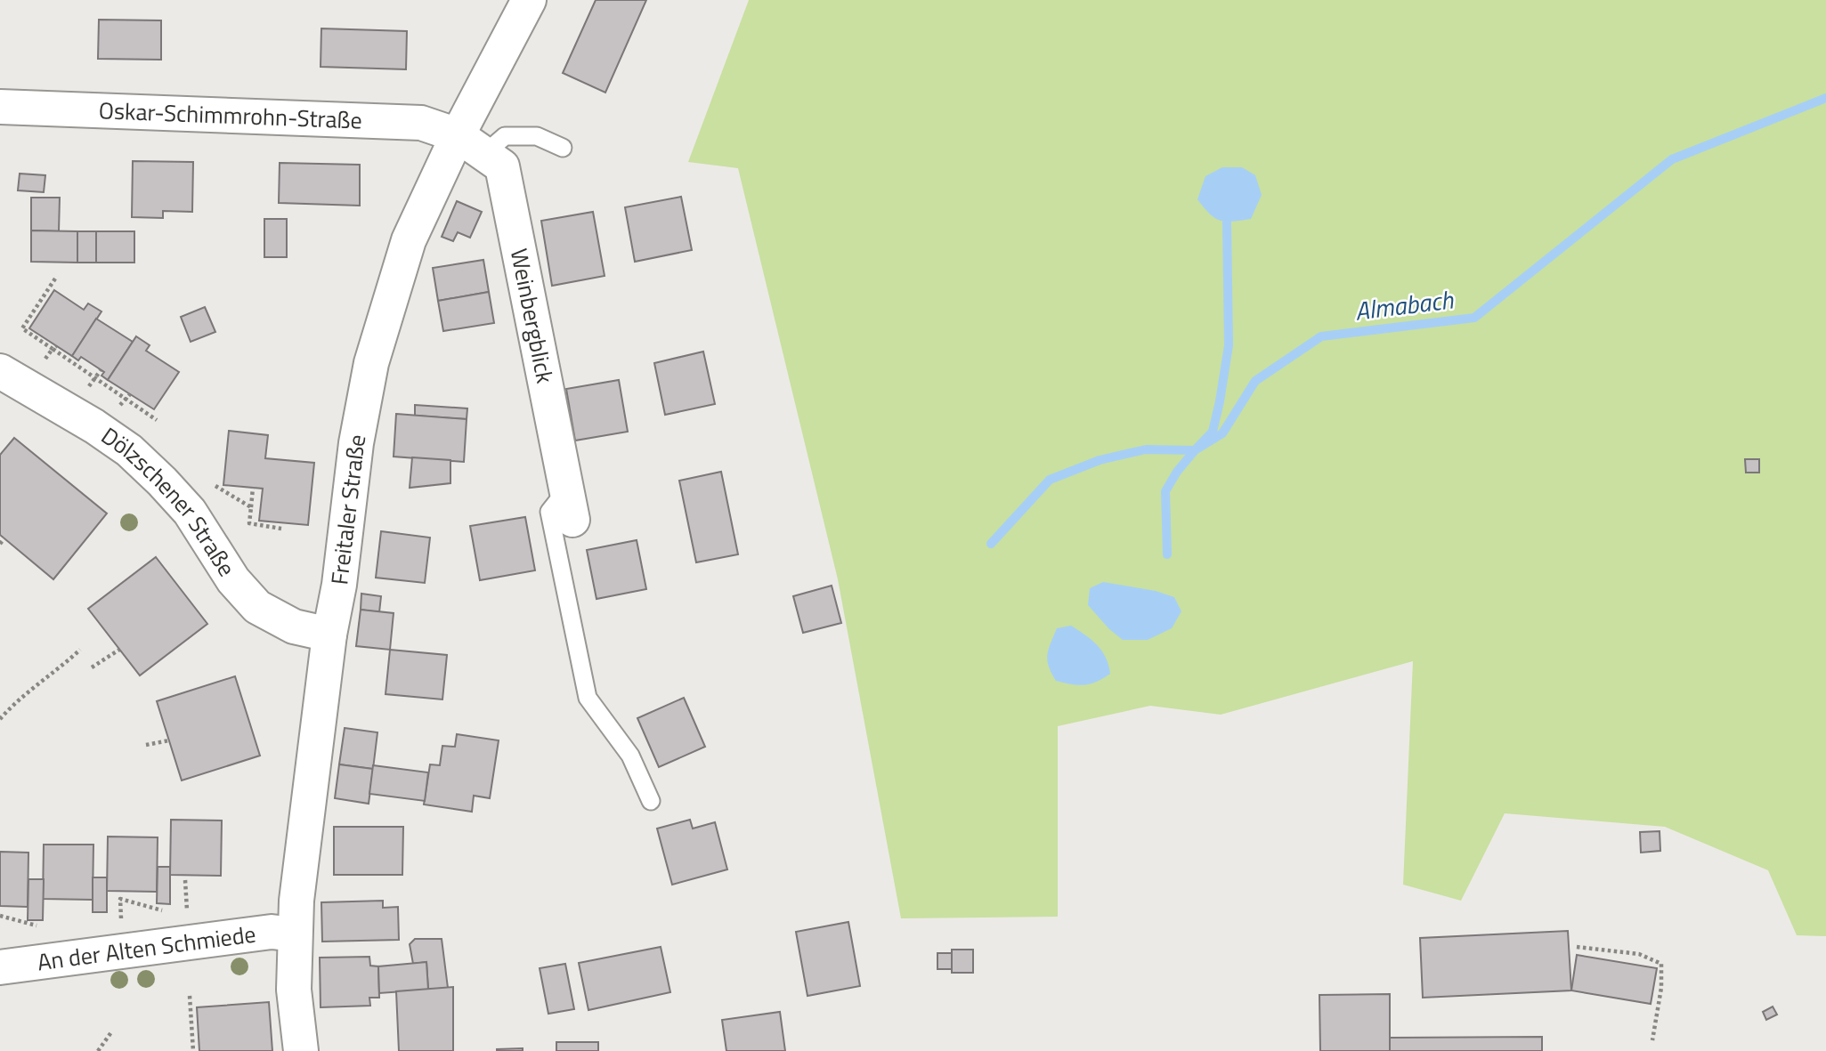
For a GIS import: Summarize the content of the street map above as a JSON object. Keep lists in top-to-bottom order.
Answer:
{
  "streets": {
    "street": [
      "Oskar-Schimmrohn-Straße",
      "Weinbergblick",
      "Dölzschener Straße",
      "Freitaler Straße",
      "An der Alten Schmiede"
    ]
  },
  "crossings": [
    ["Oskar-Schimmrohn-Straße", "Weinbergblick"],
    ["Oskar-Schimmrohn-Straße", "Freitaler Straße"],
    ["Weinbergblick", "Freitaler Straße"],
    ["Dölzschener Straße", "Freitaler Straße"],
    ["Freitaler Straße", "An der Alten Schmiede"]
  ],
  "water": ["Almabach"]
}
